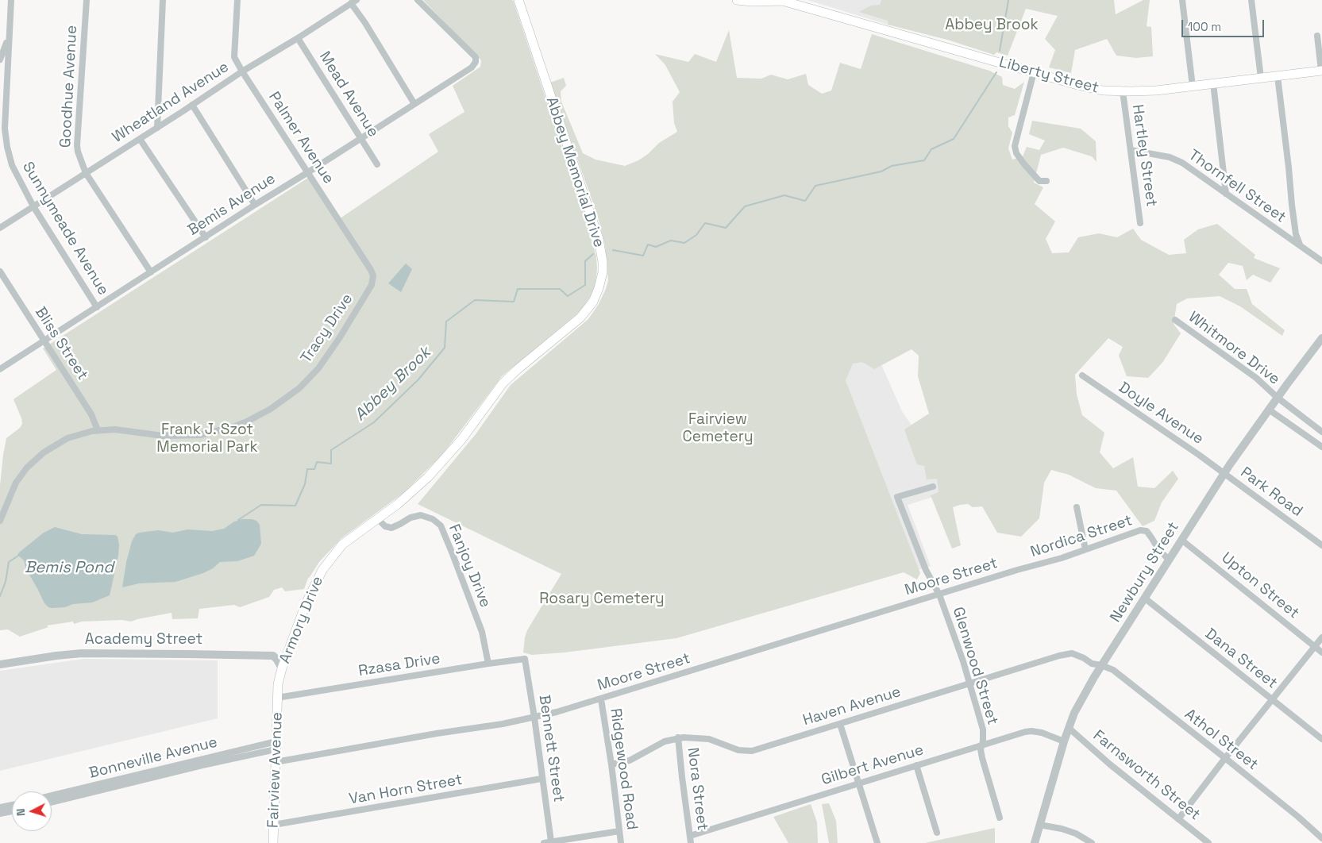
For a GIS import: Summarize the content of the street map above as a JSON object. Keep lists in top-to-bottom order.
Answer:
{
  "streets": {
    "main road": [
      "Liberty Street",
      "Abbey Memorial Drive",
      "Armory Drive",
      "Fairview Avenue"
    ],
    "street": [
      "Goodhue Avenue",
      "Mead Avenue",
      "Wheatland Avenue",
      "Palmer Avenue",
      "Hartley Street",
      "Thornfell Street",
      "Bemis Avenue",
      "Sunnymeade Avenue",
      "Tracy Drive",
      "Bliss Street",
      "Whitmore Drive",
      "Doyle Avenue",
      "Park Road",
      "Nordica Street",
      "Fanjoy Drive",
      "Newbury Street",
      "Moore Street",
      "Upton Street",
      "Academy Street",
      "Dana Street",
      "Rzasa Drive",
      "Glenwood Street",
      "Haven Avenue",
      "Athol Street",
      "Bennett Street",
      "Bonneville Avenue",
      "Gilbert Avenue",
      "Ridgewood Road",
      "Farnsworth Street",
      "Nora Street",
      "Van Horn Street"
    ]
  },
  "crossings": [
    ["Liberty Street", "Hartley Street"],
    ["Goodhue Avenue", "Wheatland Avenue"],
    ["Goodhue Avenue", "Bemis Avenue"],
    ["Mead Avenue", "Wheatland Avenue"],
    ["Mead Avenue", "Bemis Avenue"],
    ["Wheatland Avenue", "Palmer Avenue"],
    ["Wheatland Avenue", "Sunnymeade Avenue"],
    ["Palmer Avenue", "Bemis Avenue"],
    ["Palmer Avenue", "Tracy Drive"],
    ["Hartley Street", "Thornfell Street"],
    ["Abbey Memorial Drive", "Fanjoy Drive"],
    ["Abbey Memorial Drive", "Armory Drive"],
    ["Bemis Avenue", "Sunnymeade Avenue"],
    ["Bemis Avenue", "Bliss Street"],
    ["Tracy Drive", "Bliss Street"],
    ["Whitmore Drive", "Newbury Street"],
    ["Doyle Avenue", "Park Road"],
    ["Doyle Avenue", "Newbury Street"],
    ["Park Road", "Newbury Street"],
    ["Nordica Street", "Newbury Street"],
    ["Nordica Street", "Moore Street"],
    ["Fanjoy Drive", "Armory Drive"],
    ["Fanjoy Drive", "Rzasa Drive"],
    ["Newbury Street", "Upton Street"],
    ["Newbury Street", "Dana Street"],
    ["Newbury Street", "Haven Avenue"],
    ["Newbury Street", "Athol Street"],
    ["Newbury Street", "Gilbert Avenue"],
    ["Newbury Street", "Farnsworth Street"],
    ["Moore Street", "Glenwood Street"],
    ["Moore Street", "Bennett Street"],
    ["Moore Street", "Ridgewood Road"],
    ["Moore Street", "Fairview Avenue"],
    ["Armory Drive", "Academy Street"],
    ["Armory Drive", "Rzasa Drive"],
    ["Armory Drive", "Fairview Avenue"],
    ["Rzasa Drive", "Bennett Street"],
    ["Rzasa Drive", "Fairview Avenue"],
    ["Glenwood Street", "Haven Avenue"],
    ["Glenwood Street", "Gilbert Avenue"],
    ["Haven Avenue", "Athol Street"],
    ["Haven Avenue", "Ridgewood Road"],
    ["Haven Avenue", "Nora Street"],
    ["Bennett Street", "Van Horn Street"],
    ["Bonneville Avenue", "Fairview Avenue"],
    ["Gilbert Avenue", "Nora Street"],
    ["Fairview Avenue", "Van Horn Street"]
  ],
  "water": ["Abbey Brook", "Bemis Pond"],
  "parks": [
    "Abbey Brook",
    "Fairview Cemetery",
    "Frank J. Szot Memorial Park",
    "Rosary Cemetery"
  ],
  "scale_bar": "100 m",
  "north": "left"
}
